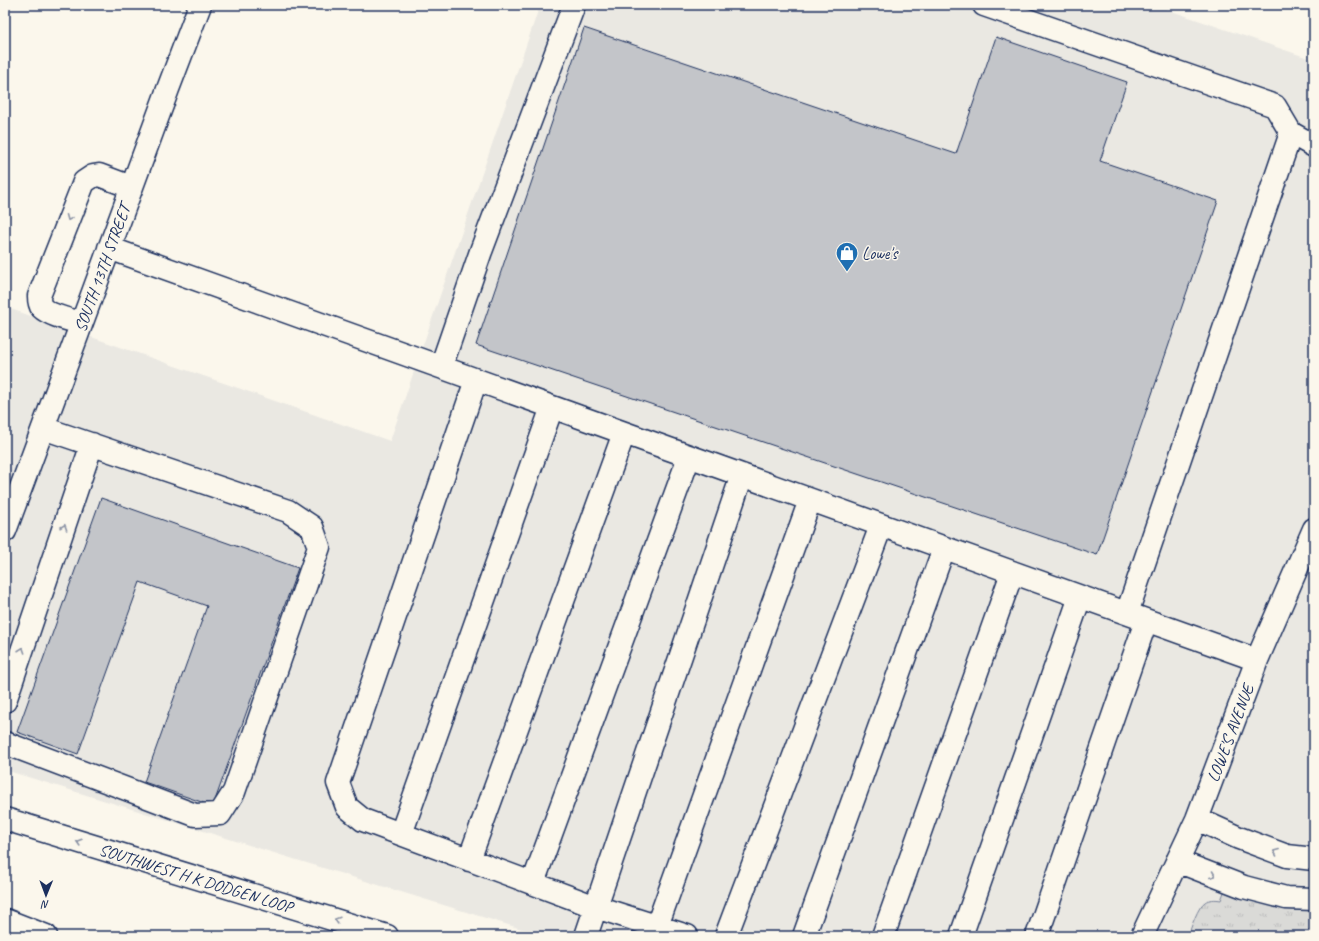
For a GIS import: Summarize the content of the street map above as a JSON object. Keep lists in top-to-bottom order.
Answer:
{
  "streets": {
    "main road": ["SOUTH 13TH STREET", "LOWE'S AVENUE", "SOUTHWEST H K DODGEN LOOP"]
  },
  "one_way": ["SOUTHWEST H K DODGEN LOOP"],
  "places": {
    "shop": ["Lowe's"]
  },
  "north": "bottom"
}
